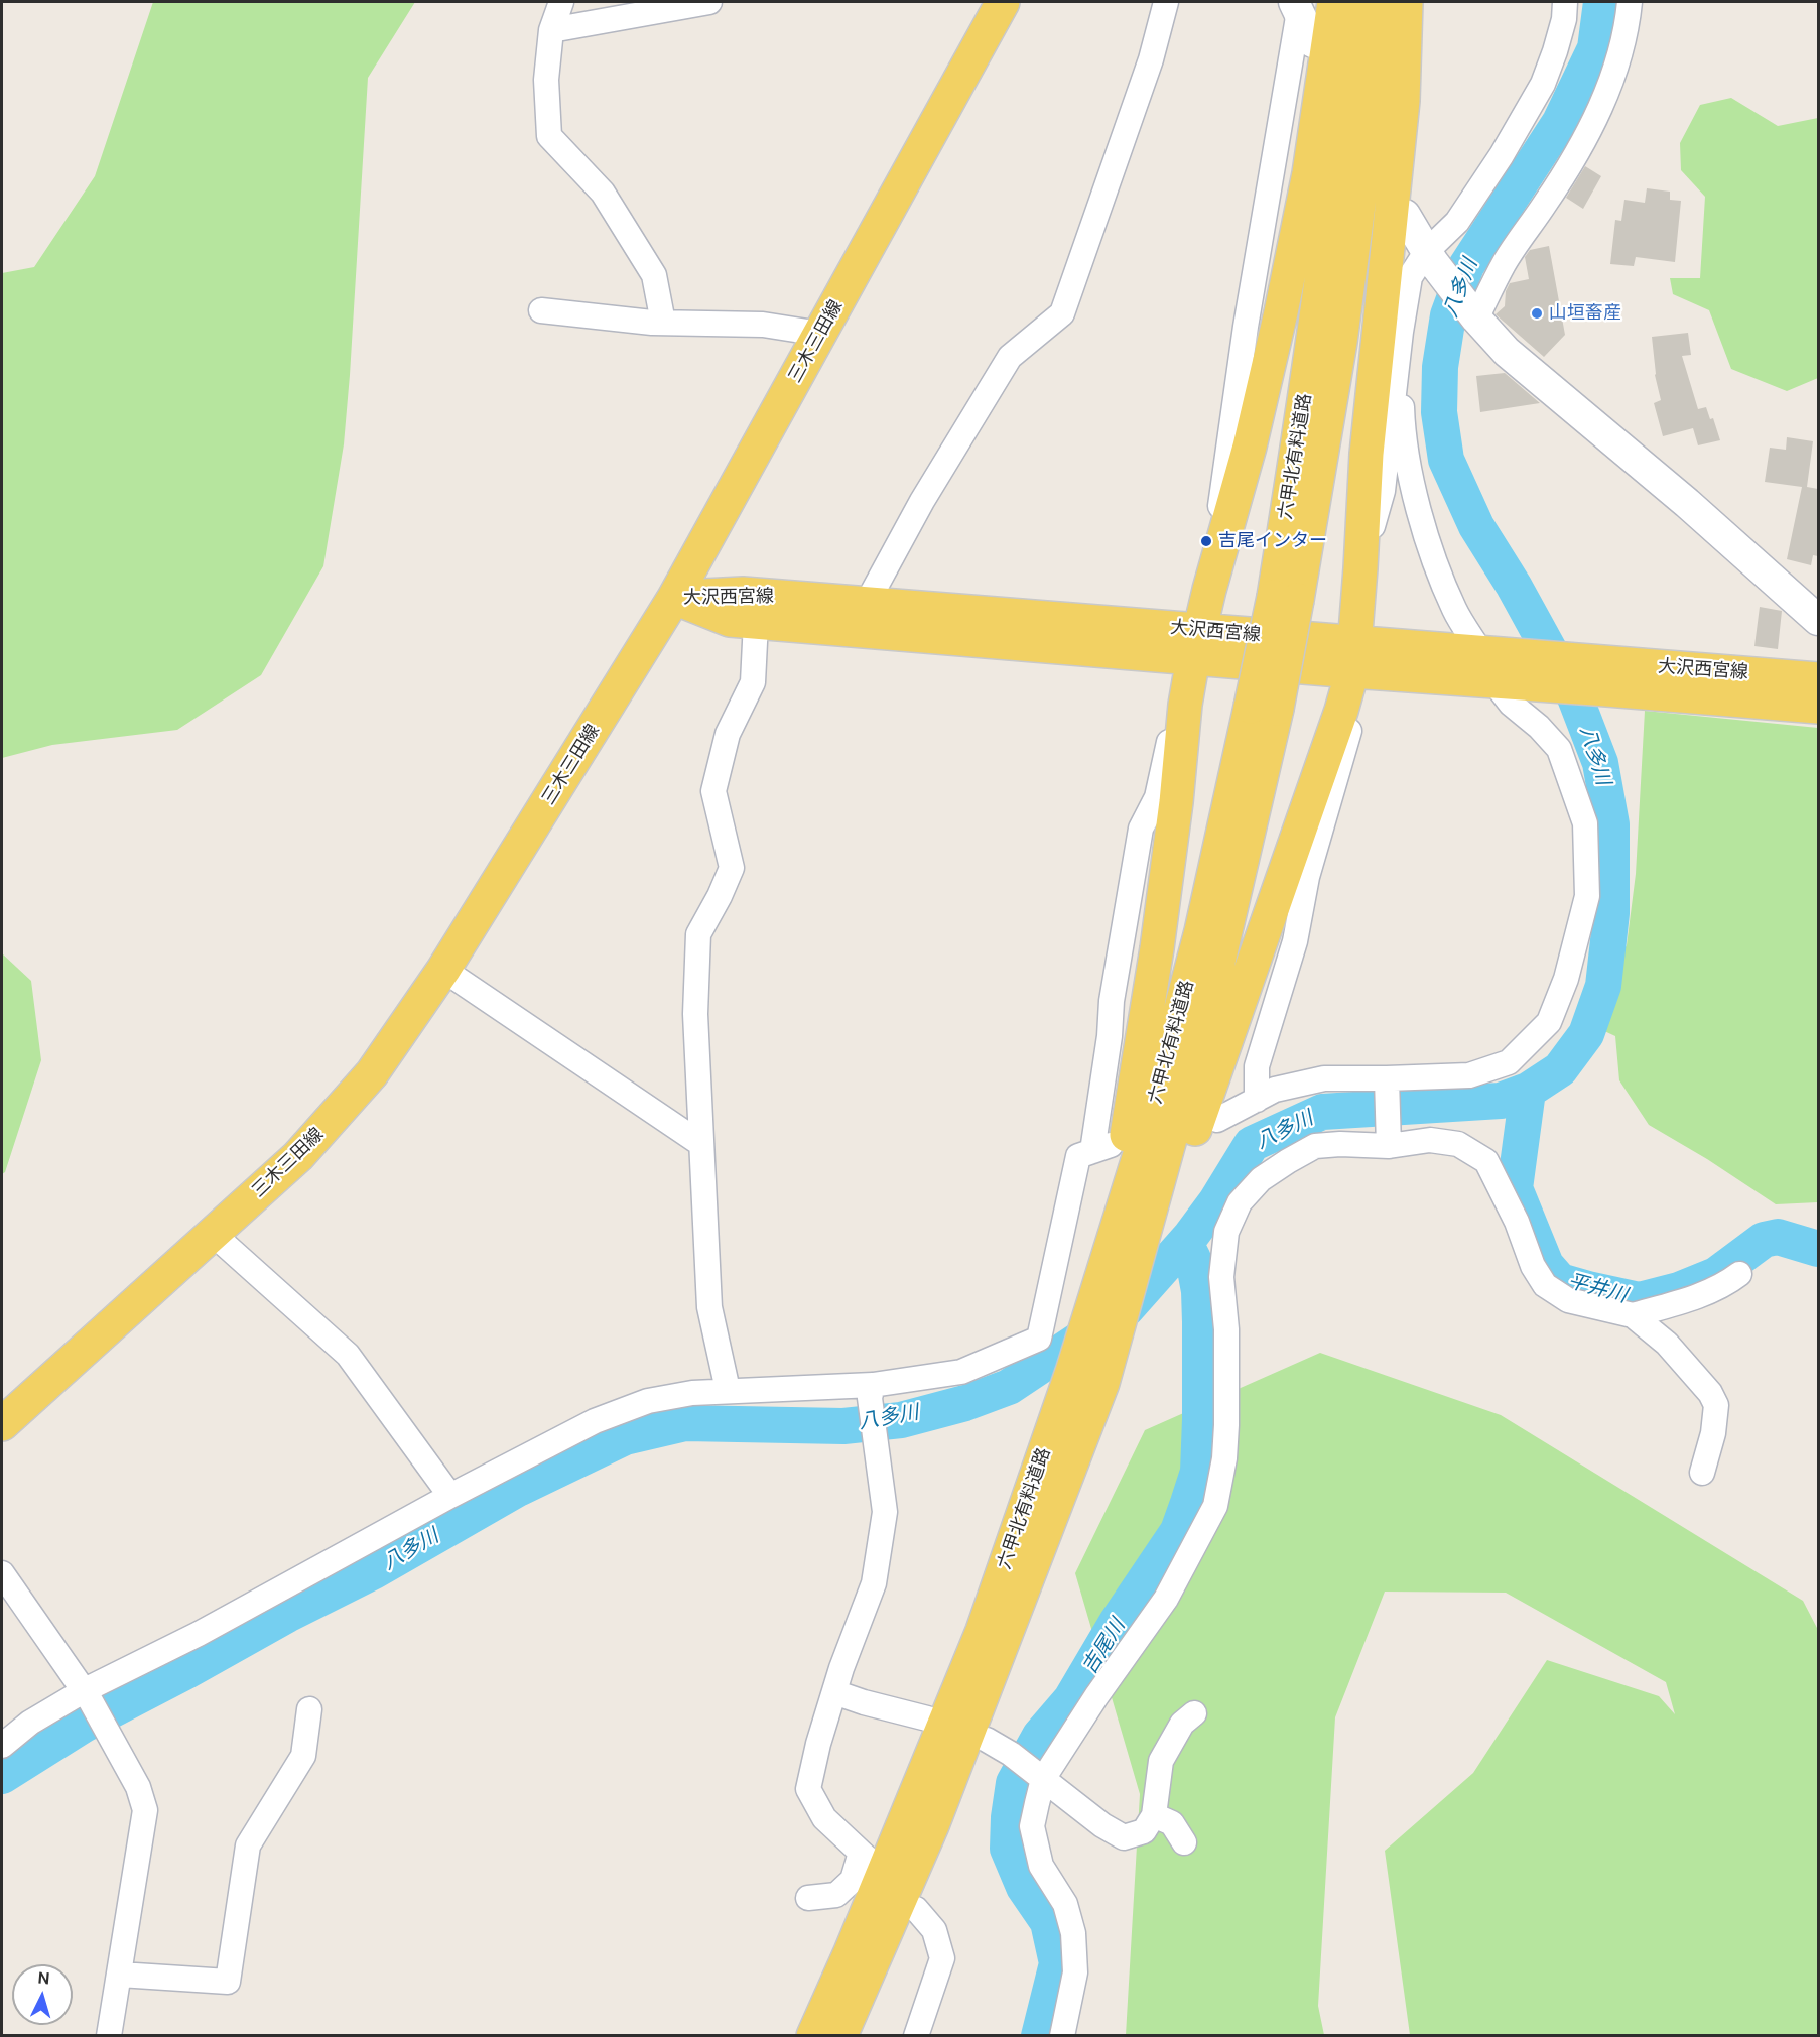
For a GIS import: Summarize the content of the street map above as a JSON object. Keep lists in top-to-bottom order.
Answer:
{
  "streets": {
    "main road": ["三木三田線", "六甲北有料道路", "大沢西宮線"]
  },
  "crossings": [
    ["三木三田線", "大沢西宮線"]
  ],
  "water": ["八多川", "平井川", "吉尾川"],
  "places": ["山垣畜産", "吉尾インター"],
  "north": "top"
}
